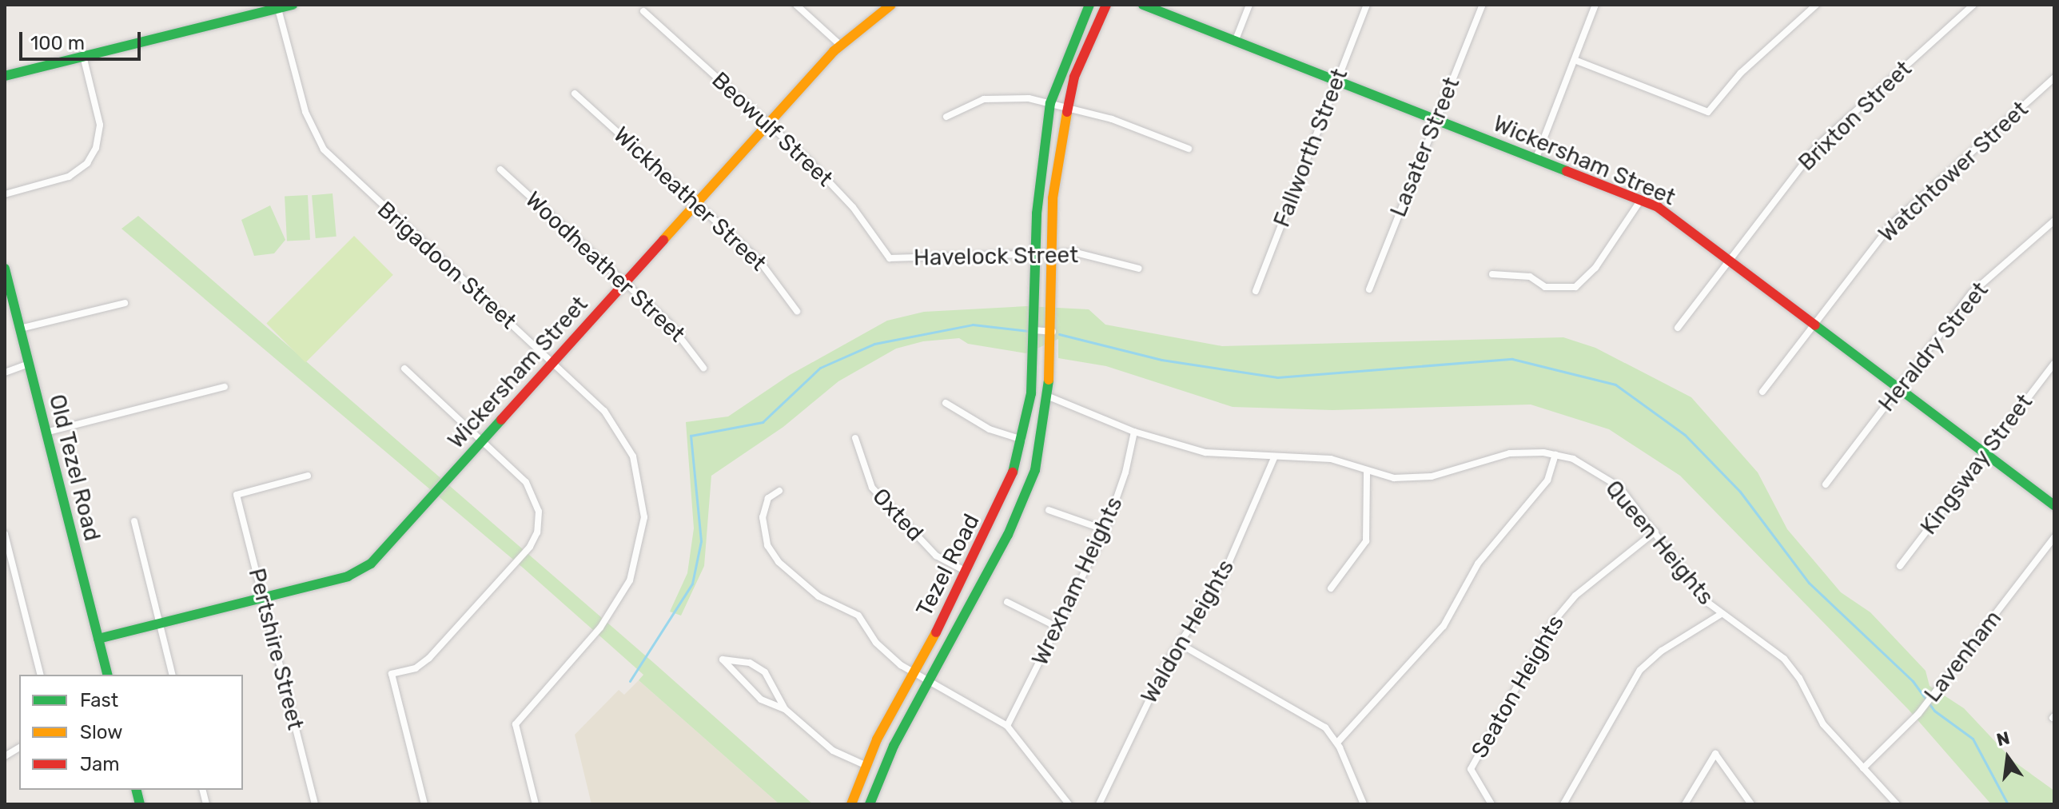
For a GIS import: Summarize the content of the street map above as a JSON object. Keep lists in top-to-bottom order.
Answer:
{
  "streets": {
    "street": [
      "Brixton Street",
      "Beowulf Street",
      "Lasater Street",
      "Fallworth Street",
      "Wickersham Street",
      "Watchtower Street",
      "Wickheather Street",
      "Havelock Street",
      "Brigadoon Street",
      "Woodheather Street",
      "Heraldry Street",
      "Kingsway Street",
      "Old Tezel Road",
      "Oxted",
      "Queen Heights",
      "Tezel Road",
      "Wrexham Heights",
      "Waldon Heights",
      "Pertshire Street",
      "Lavenham",
      "Seaton Heights"
    ]
  },
  "crossings": [
    ["Brixton Street", "Wickersham Street"],
    ["Beowulf Street", "Wickersham Street"],
    ["Beowulf Street", "Havelock Street"],
    ["Lasater Street", "Wickersham Street"],
    ["Fallworth Street", "Wickersham Street"],
    ["Wickersham Street", "Watchtower Street"],
    ["Wickersham Street", "Wickheather Street"],
    ["Wickersham Street", "Brigadoon Street"],
    ["Wickersham Street", "Woodheather Street"],
    ["Wickersham Street", "Heraldry Street"],
    ["Wickersham Street", "Kingsway Street"],
    ["Wickersham Street", "Old Tezel Road"],
    ["Wickersham Street", "Pertshire Street"],
    ["Havelock Street", "Tezel Road"],
    ["Oxted", "Tezel Road"],
    ["Queen Heights", "Tezel Road"],
    ["Queen Heights", "Wrexham Heights"],
    ["Queen Heights", "Waldon Heights"],
    ["Queen Heights", "Lavenham"],
    ["Queen Heights", "Seaton Heights"]
  ],
  "legend": ["Fast", "Slow", "Jam"],
  "scale_bar": "100 m",
  "north": "top"
}
